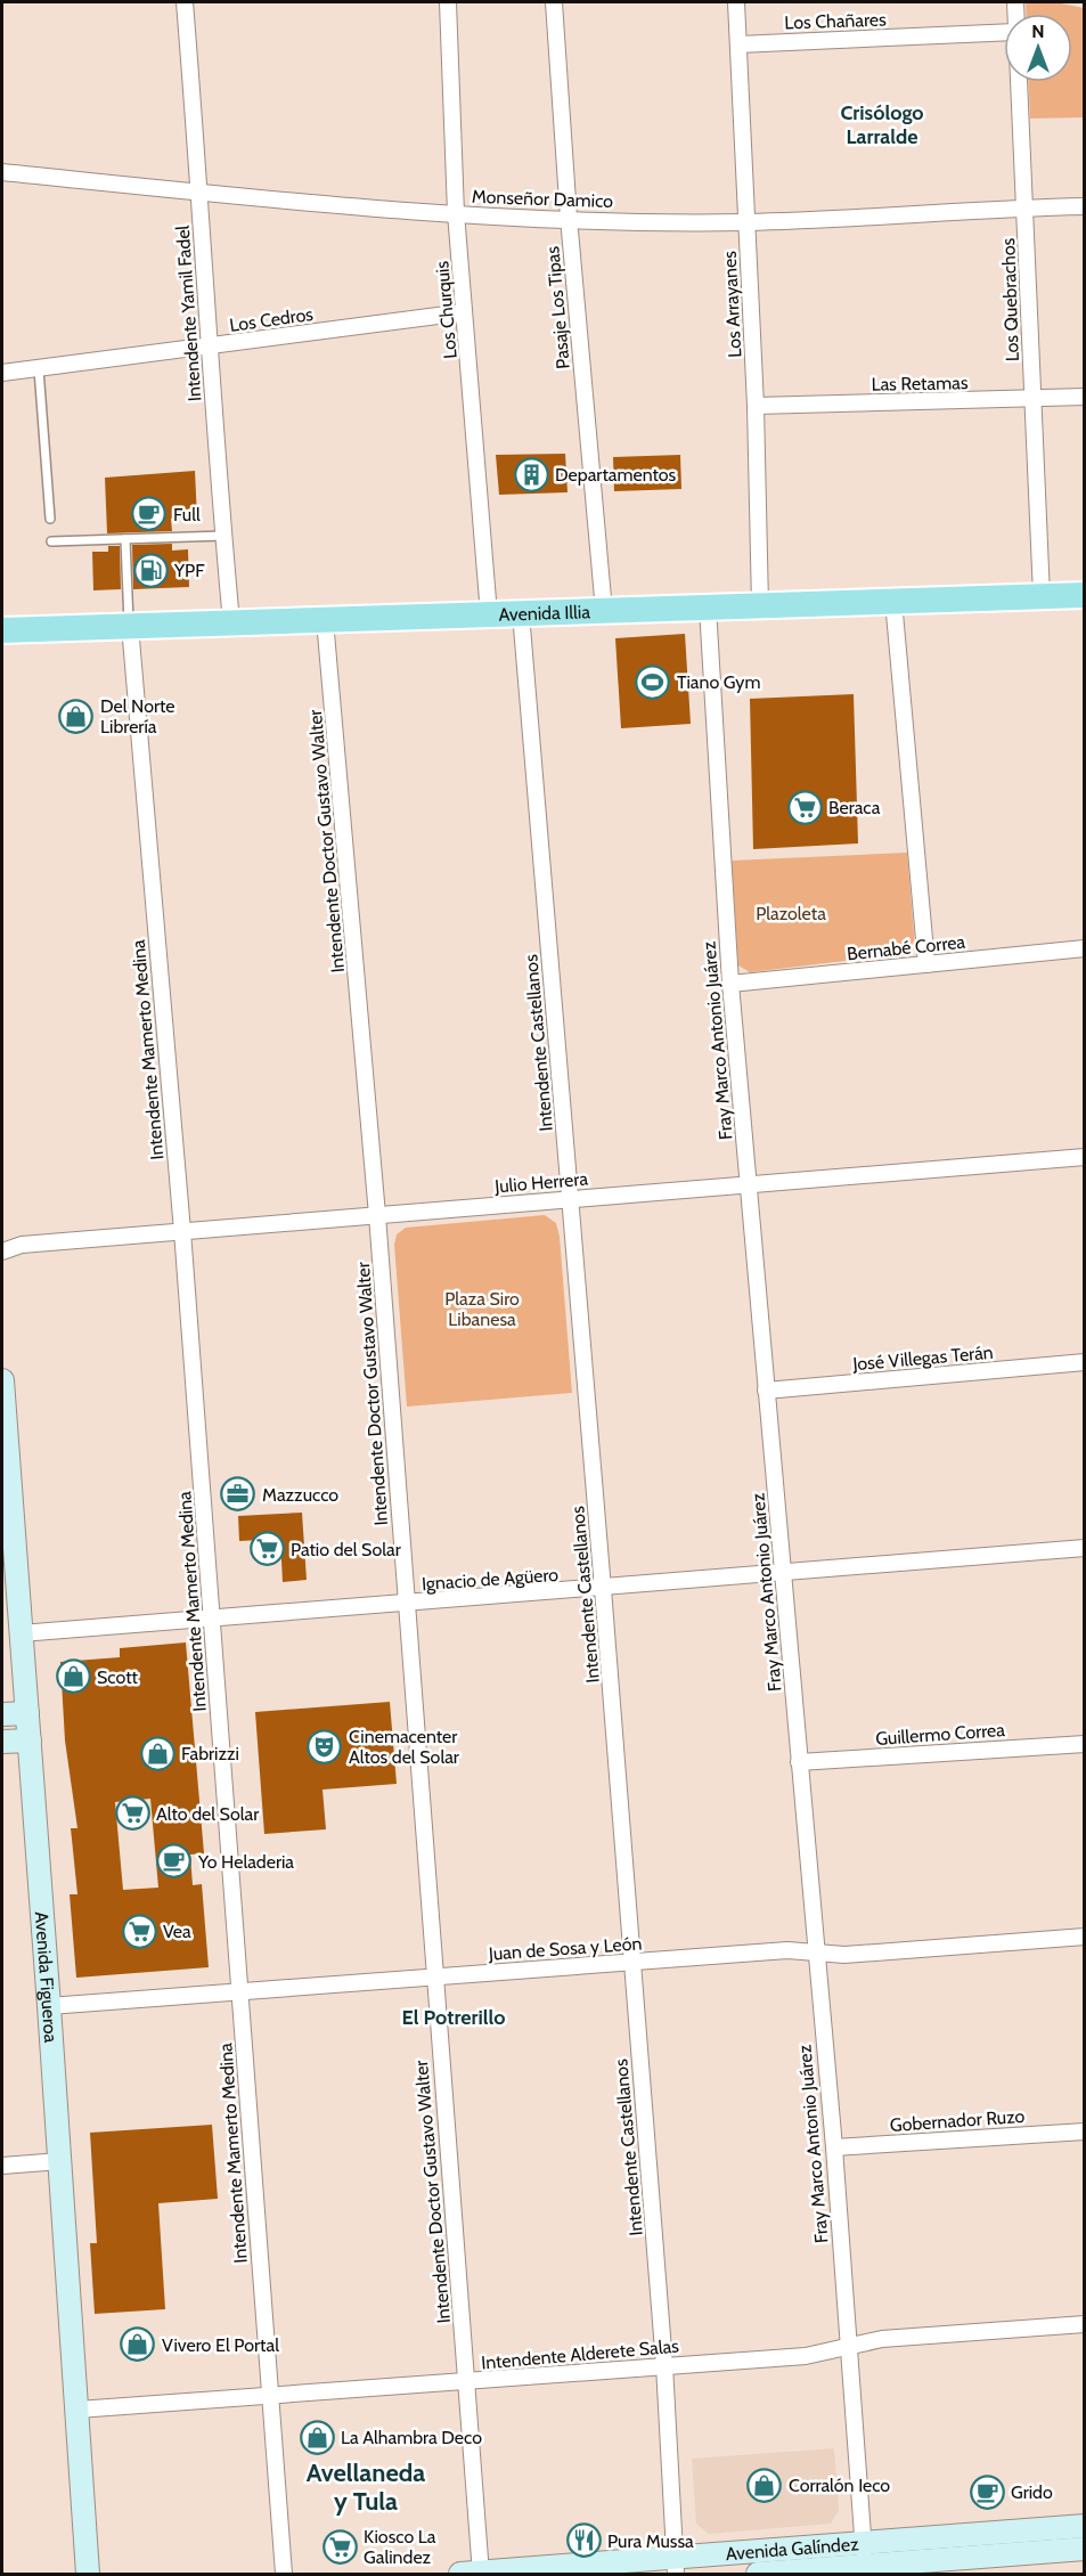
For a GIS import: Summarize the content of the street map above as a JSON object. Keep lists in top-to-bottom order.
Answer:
{
  "streets": {
    "main road": ["Avenida Illia", "Avenida Figueroa", "Avenida Galíndez"],
    "street": [
      "Los Chañares",
      "Monseñor Damico",
      "Los Quebrachos",
      "Los Arrayanes",
      "Pasaje Los Tipas",
      "Los Churquis",
      "Intendente Yamil Fadel",
      "Los Cedros",
      "Las Retamas",
      "Intendente Doctor Gustavo Walter",
      "Bernabé Correa",
      "Fray Marco Antonio Juárez",
      "Intendente Castellanos",
      "Intendente Mamerto Medina",
      "Julio Herrera",
      "José Villegas Terán",
      "Ignacio de Agüero",
      "Guillermo Correa",
      "Juan de Sosa y León",
      "Gobernador Ruzo",
      "Intendente Alderete Salas"
    ]
  },
  "crossings": [
    ["Los Chañares", "Los Arrayanes"],
    ["Monseñor Damico", "Los Quebrachos"],
    ["Monseñor Damico", "Los Arrayanes"],
    ["Monseñor Damico", "Pasaje Los Tipas"],
    ["Monseñor Damico", "Los Churquis"],
    ["Monseñor Damico", "Intendente Yamil Fadel"],
    ["Los Quebrachos", "Las Retamas"],
    ["Los Quebrachos", "Avenida Illia"],
    ["Los Arrayanes", "Las Retamas"],
    ["Los Arrayanes", "Avenida Illia"],
    ["Pasaje Los Tipas", "Avenida Illia"],
    ["Los Churquis", "Los Cedros"],
    ["Los Churquis", "Avenida Illia"],
    ["Intendente Yamil Fadel", "Los Cedros"],
    ["Intendente Yamil Fadel", "Avenida Illia"],
    ["Avenida Illia", "Intendente Doctor Gustavo Walter"],
    ["Avenida Illia", "Fray Marco Antonio Juárez"],
    ["Avenida Illia", "Intendente Castellanos"],
    ["Avenida Illia", "Intendente Mamerto Medina"],
    ["Intendente Doctor Gustavo Walter", "Julio Herrera"],
    ["Intendente Doctor Gustavo Walter", "Ignacio de Agüero"],
    ["Intendente Doctor Gustavo Walter", "Juan de Sosa y León"],
    ["Intendente Doctor Gustavo Walter", "Intendente Alderete Salas"],
    ["Intendente Doctor Gustavo Walter", "Avenida Galíndez"],
    ["Bernabé Correa", "Fray Marco Antonio Juárez"],
    ["Fray Marco Antonio Juárez", "Julio Herrera"],
    ["Fray Marco Antonio Juárez", "José Villegas Terán"],
    ["Fray Marco Antonio Juárez", "Ignacio de Agüero"],
    ["Fray Marco Antonio Juárez", "Guillermo Correa"],
    ["Fray Marco Antonio Juárez", "Juan de Sosa y León"],
    ["Fray Marco Antonio Juárez", "Gobernador Ruzo"],
    ["Fray Marco Antonio Juárez", "Intendente Alderete Salas"],
    ["Fray Marco Antonio Juárez", "Avenida Galíndez"],
    ["Intendente Castellanos", "Julio Herrera"],
    ["Intendente Castellanos", "Ignacio de Agüero"],
    ["Intendente Castellanos", "Juan de Sosa y León"],
    ["Intendente Castellanos", "Intendente Alderete Salas"],
    ["Intendente Castellanos", "Avenida Galíndez"],
    ["Intendente Mamerto Medina", "Julio Herrera"],
    ["Intendente Mamerto Medina", "Ignacio de Agüero"],
    ["Intendente Mamerto Medina", "Juan de Sosa y León"],
    ["Intendente Mamerto Medina", "Intendente Alderete Salas"],
    ["Ignacio de Agüero", "Avenida Figueroa"],
    ["Juan de Sosa y León", "Avenida Figueroa"],
    ["Avenida Figueroa", "Intendente Alderete Salas"]
  ],
  "districts": ["Crisólogo Larralde", "El Potrerillo", "Avellaneda y Tula"],
  "parks": ["Plazoleta", "Plaza Siro Libanesa"],
  "places": {
    "building": ["Departamentos"],
    "cafe": ["Full", "Yo Heladeria", "Grido"],
    "fuel station": ["YPF"],
    "sports": ["Tiano Gym"],
    "shop": [
      "Del Norte Librería",
      "Scott",
      "Fabrizzi",
      "Vivero El Portal",
      "La Alhambra Deco",
      "Corralón Ieco"
    ],
    "supermarket": [
      "Beraca",
      "Patio del Solar",
      "Alto del Solar",
      "Vea",
      "Kiosco La Galindez"
    ],
    "office": ["Mazzucco"],
    "theatre": ["Cinemacenter Altos del Solar"],
    "restaurant": ["Pura Mussa"]
  },
  "north": "top"
}
